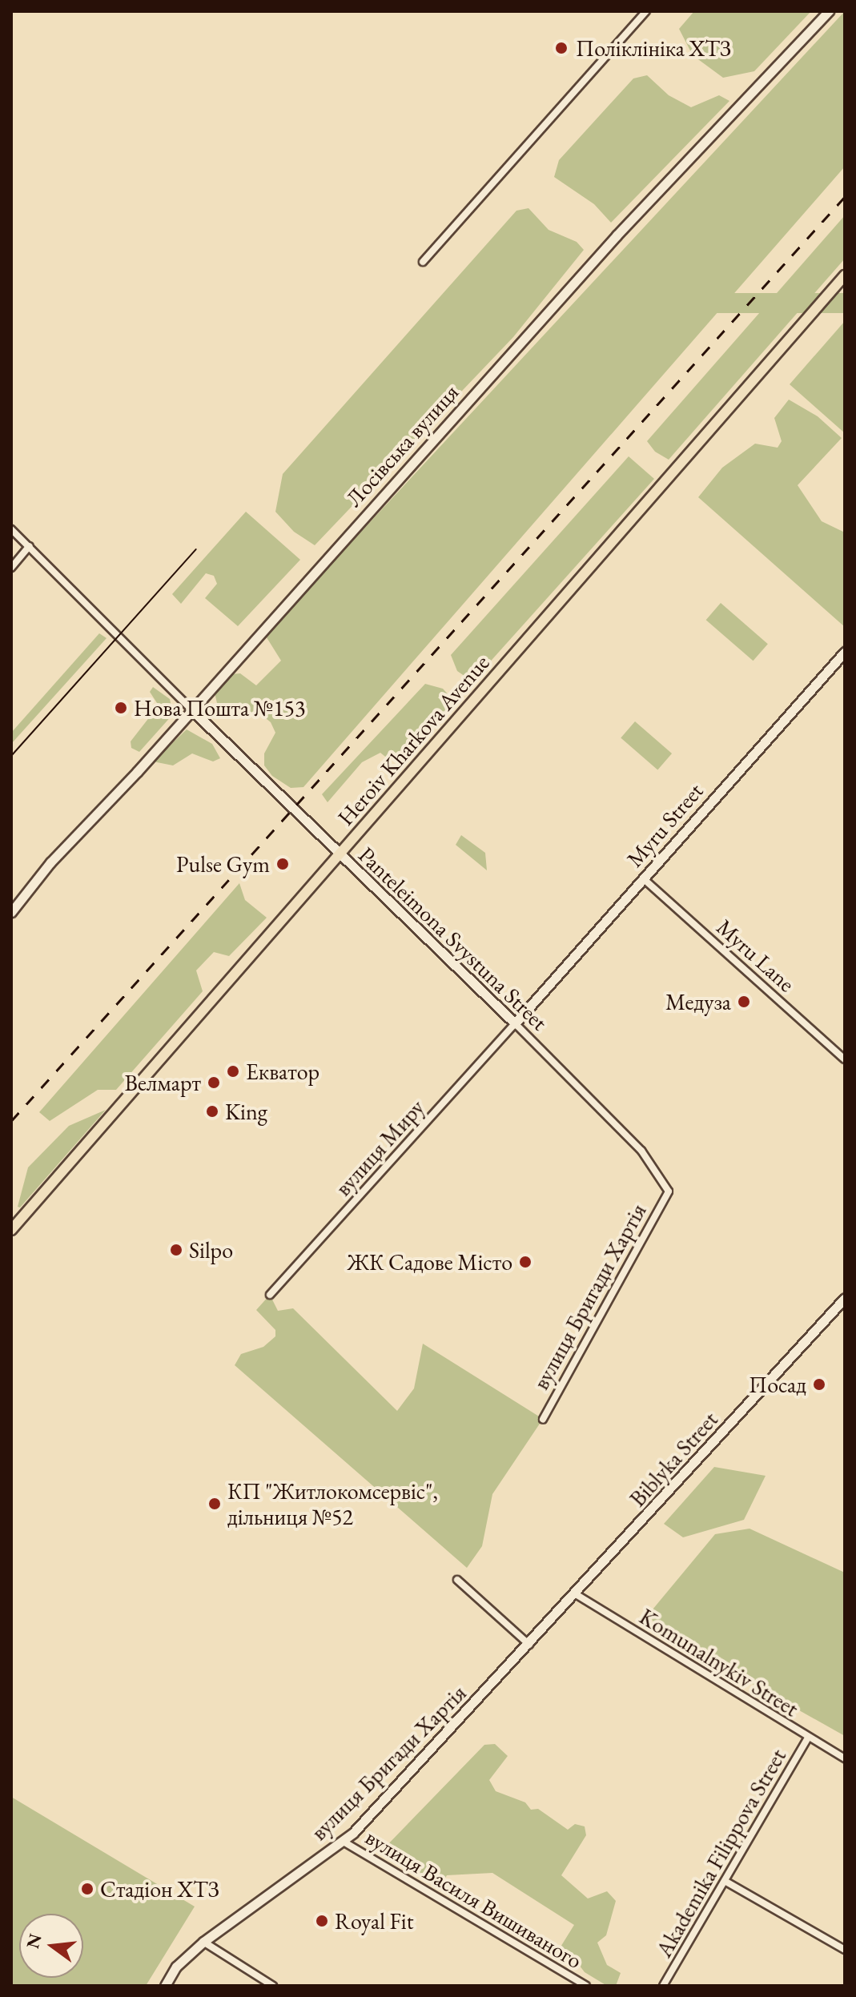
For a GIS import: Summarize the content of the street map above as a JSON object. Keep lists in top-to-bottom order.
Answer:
{
  "streets": {
    "main road": ["Heroiv Kharkova Avenue"],
    "street": [
      "Лосівська вулиця",
      "Myru Street",
      "Panteleimona Svystuna Street",
      "Myru Lane",
      "вулиця Миру",
      "вулиця Бригади Хартія",
      "Biblyka Street",
      "Komunalnykiv Street",
      "Akademika Filippova Street",
      "вулиця Василя Вишиваного"
    ]
  },
  "crossings": [
    ["Лосівська вулиця", "Panteleimona Svystuna Street"],
    ["Heroiv Kharkova Avenue", "Panteleimona Svystuna Street"],
    ["Myru Street", "Panteleimona Svystuna Street"],
    ["Myru Street", "Myru Lane"],
    ["Myru Street", "вулиця Миру"],
    ["Panteleimona Svystuna Street", "вулиця Миру"],
    ["Panteleimona Svystuna Street", "вулиця Бригади Хартія"],
    ["вулиця Бригади Хартія", "Biblyka Street"],
    ["вулиця Бригади Хартія", "вулиця Василя Вишиваного"],
    ["Biblyka Street", "Komunalnykiv Street"],
    ["Komunalnykiv Street", "Akademika Filippova Street"]
  ],
  "places": [
    "Поліклініка ХТЗ",
    "Нова Пошта №153",
    "Pulse Gym",
    "Медуза",
    "Екватор",
    "Велмарт",
    "King",
    "Silpo",
    "ЖК Садове Місто",
    "Посад",
    "КП \"Житлокомсервіс\", дільниця №52",
    "Стадіон ХТЗ",
    "Royal Fit"
  ],
  "north": "left"
}
